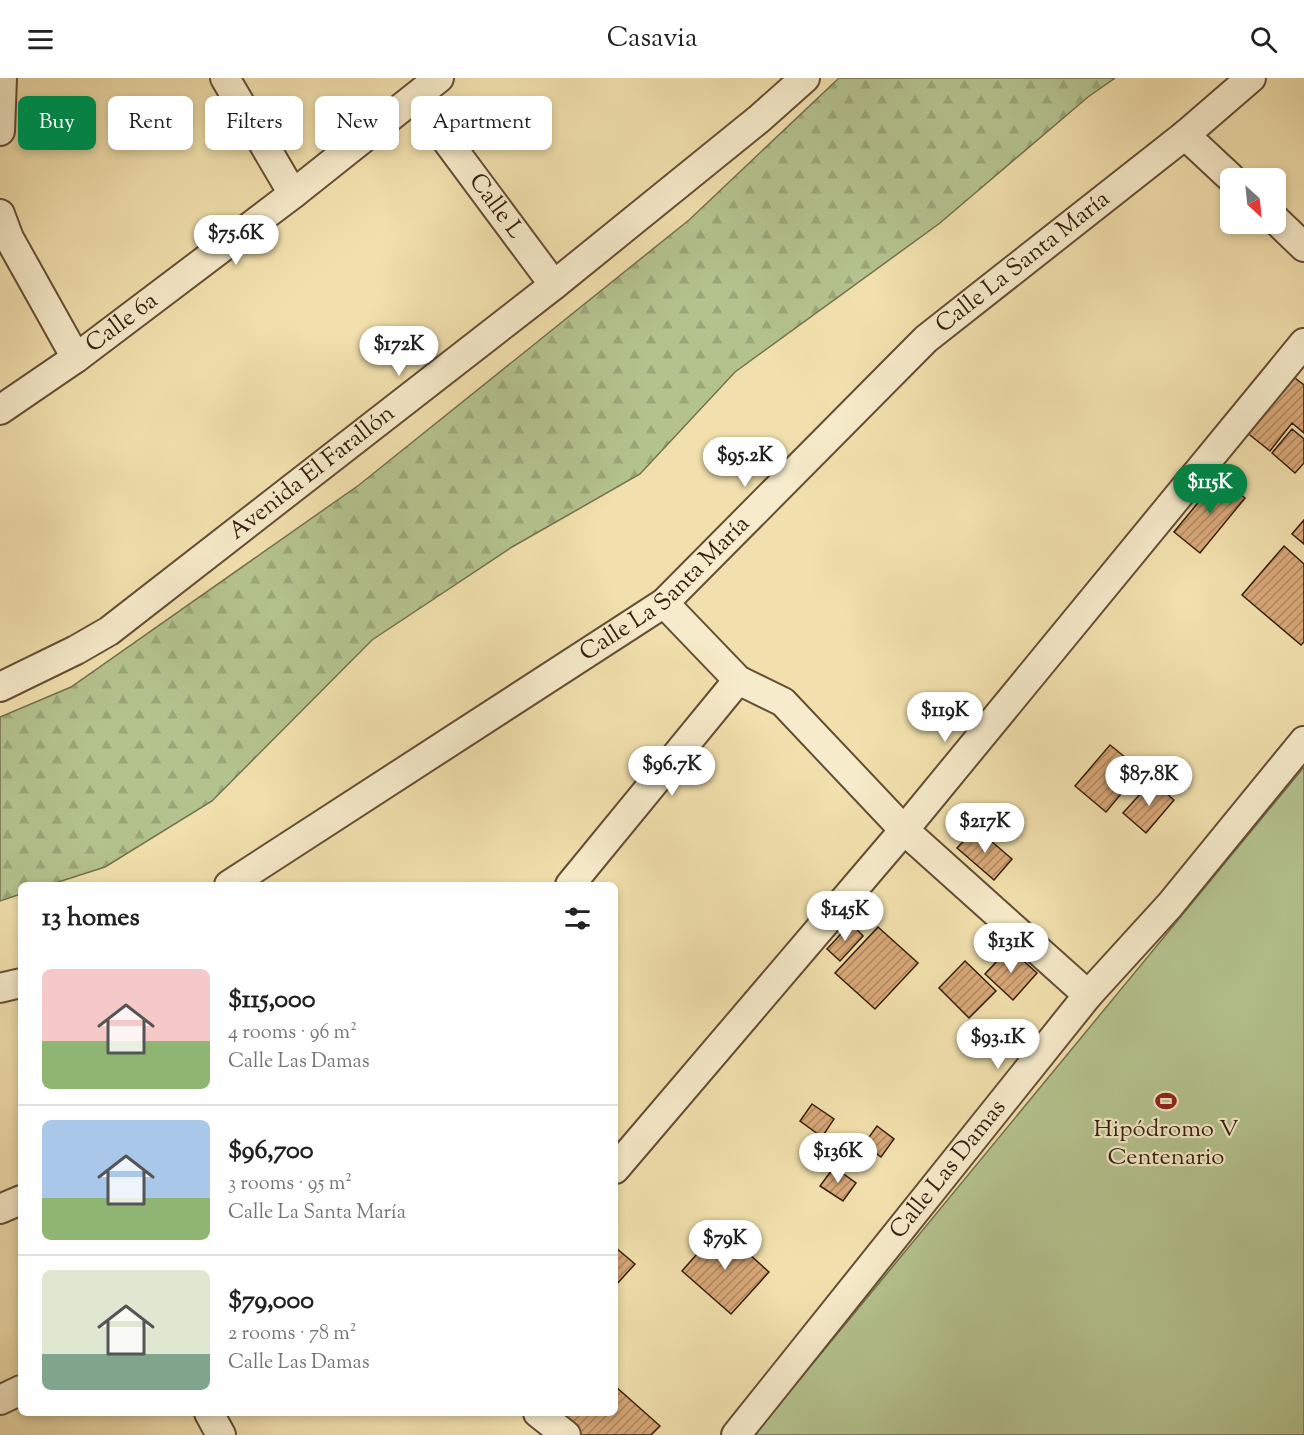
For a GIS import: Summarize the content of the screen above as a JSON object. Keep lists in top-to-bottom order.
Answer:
{
  "streets": {
    "street": [
      "Calle L",
      "Calle La Santa María",
      "Calle 6a",
      "Avenida El Farallón",
      "Calle Las Damas"
    ]
  },
  "crossings": [
    ["Calle L", "Avenida El Farallón"]
  ],
  "places": {
    "sports": ["Hipódromo V Centenario"]
  },
  "north": "bottom right",
  "page": {
    "header": "Casavia",
    "chip": [
      "Buy",
      "Rent",
      "Filters",
      "New",
      "Apartment"
    ],
    "price": [
      "$75.6K",
      "$172K",
      "$95.2K",
      "$115K",
      "$119K",
      "$96.7K",
      "$87.8K",
      "$217K",
      "$145K",
      "$131K",
      "$93.1K",
      "$136K",
      "$79K"
    ],
    "heading": "13 homes",
    "list": [
      {
        "name": "$115,000",
        "note": "4 rooms · 96 m² · Calle Las Damas"
      },
      {
        "name": "$96,700",
        "note": "3 rooms · 95 m² · Calle La Santa María"
      },
      {
        "name": "$79,000",
        "note": "2 rooms · 78 m² · Calle Las Damas"
      }
    ]
  }
}
